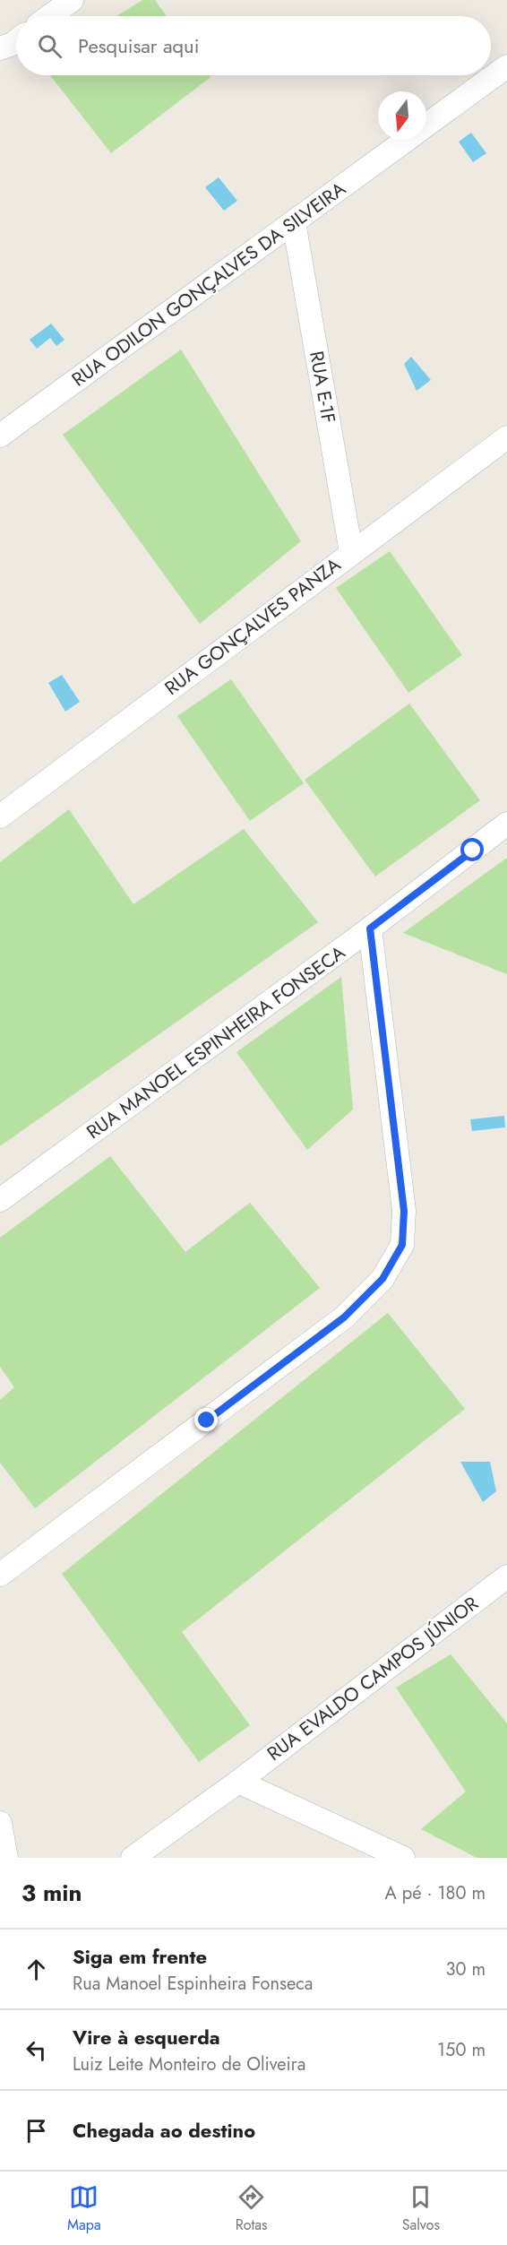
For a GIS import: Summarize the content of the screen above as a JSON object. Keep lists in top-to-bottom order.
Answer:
{
  "streets": {
    "street": [
      "RUA ODILON GONÇALVES DA SILVEIRA",
      "RUA E-1F",
      "RUA GONÇALVES PANZA",
      "RUA MANOEL ESPINHEIRA FONSECA",
      "RUA EVALDO CAMPOS JÚNIOR"
    ]
  },
  "crossings": [
    ["RUA ODILON GONÇALVES DA SILVEIRA", "RUA E-1F"],
    ["RUA E-1F", "RUA GONÇALVES PANZA"]
  ],
  "north": "bottom",
  "page": {
    "search": "Pesquisar aqui",
    "heading": ["3 min", "A pé · 180 m"],
    "list": [
      ["Siga em frente", "Rua Manoel Espinheira Fonseca", "30 m"],
      ["Vire à esquerda", "Luiz Leite Monteiro de Oliveira", "150 m"],
      "Chegada ao destino"
    ],
    "nav": ["Mapa", "Rotas", "Salvos"]
  }
}
